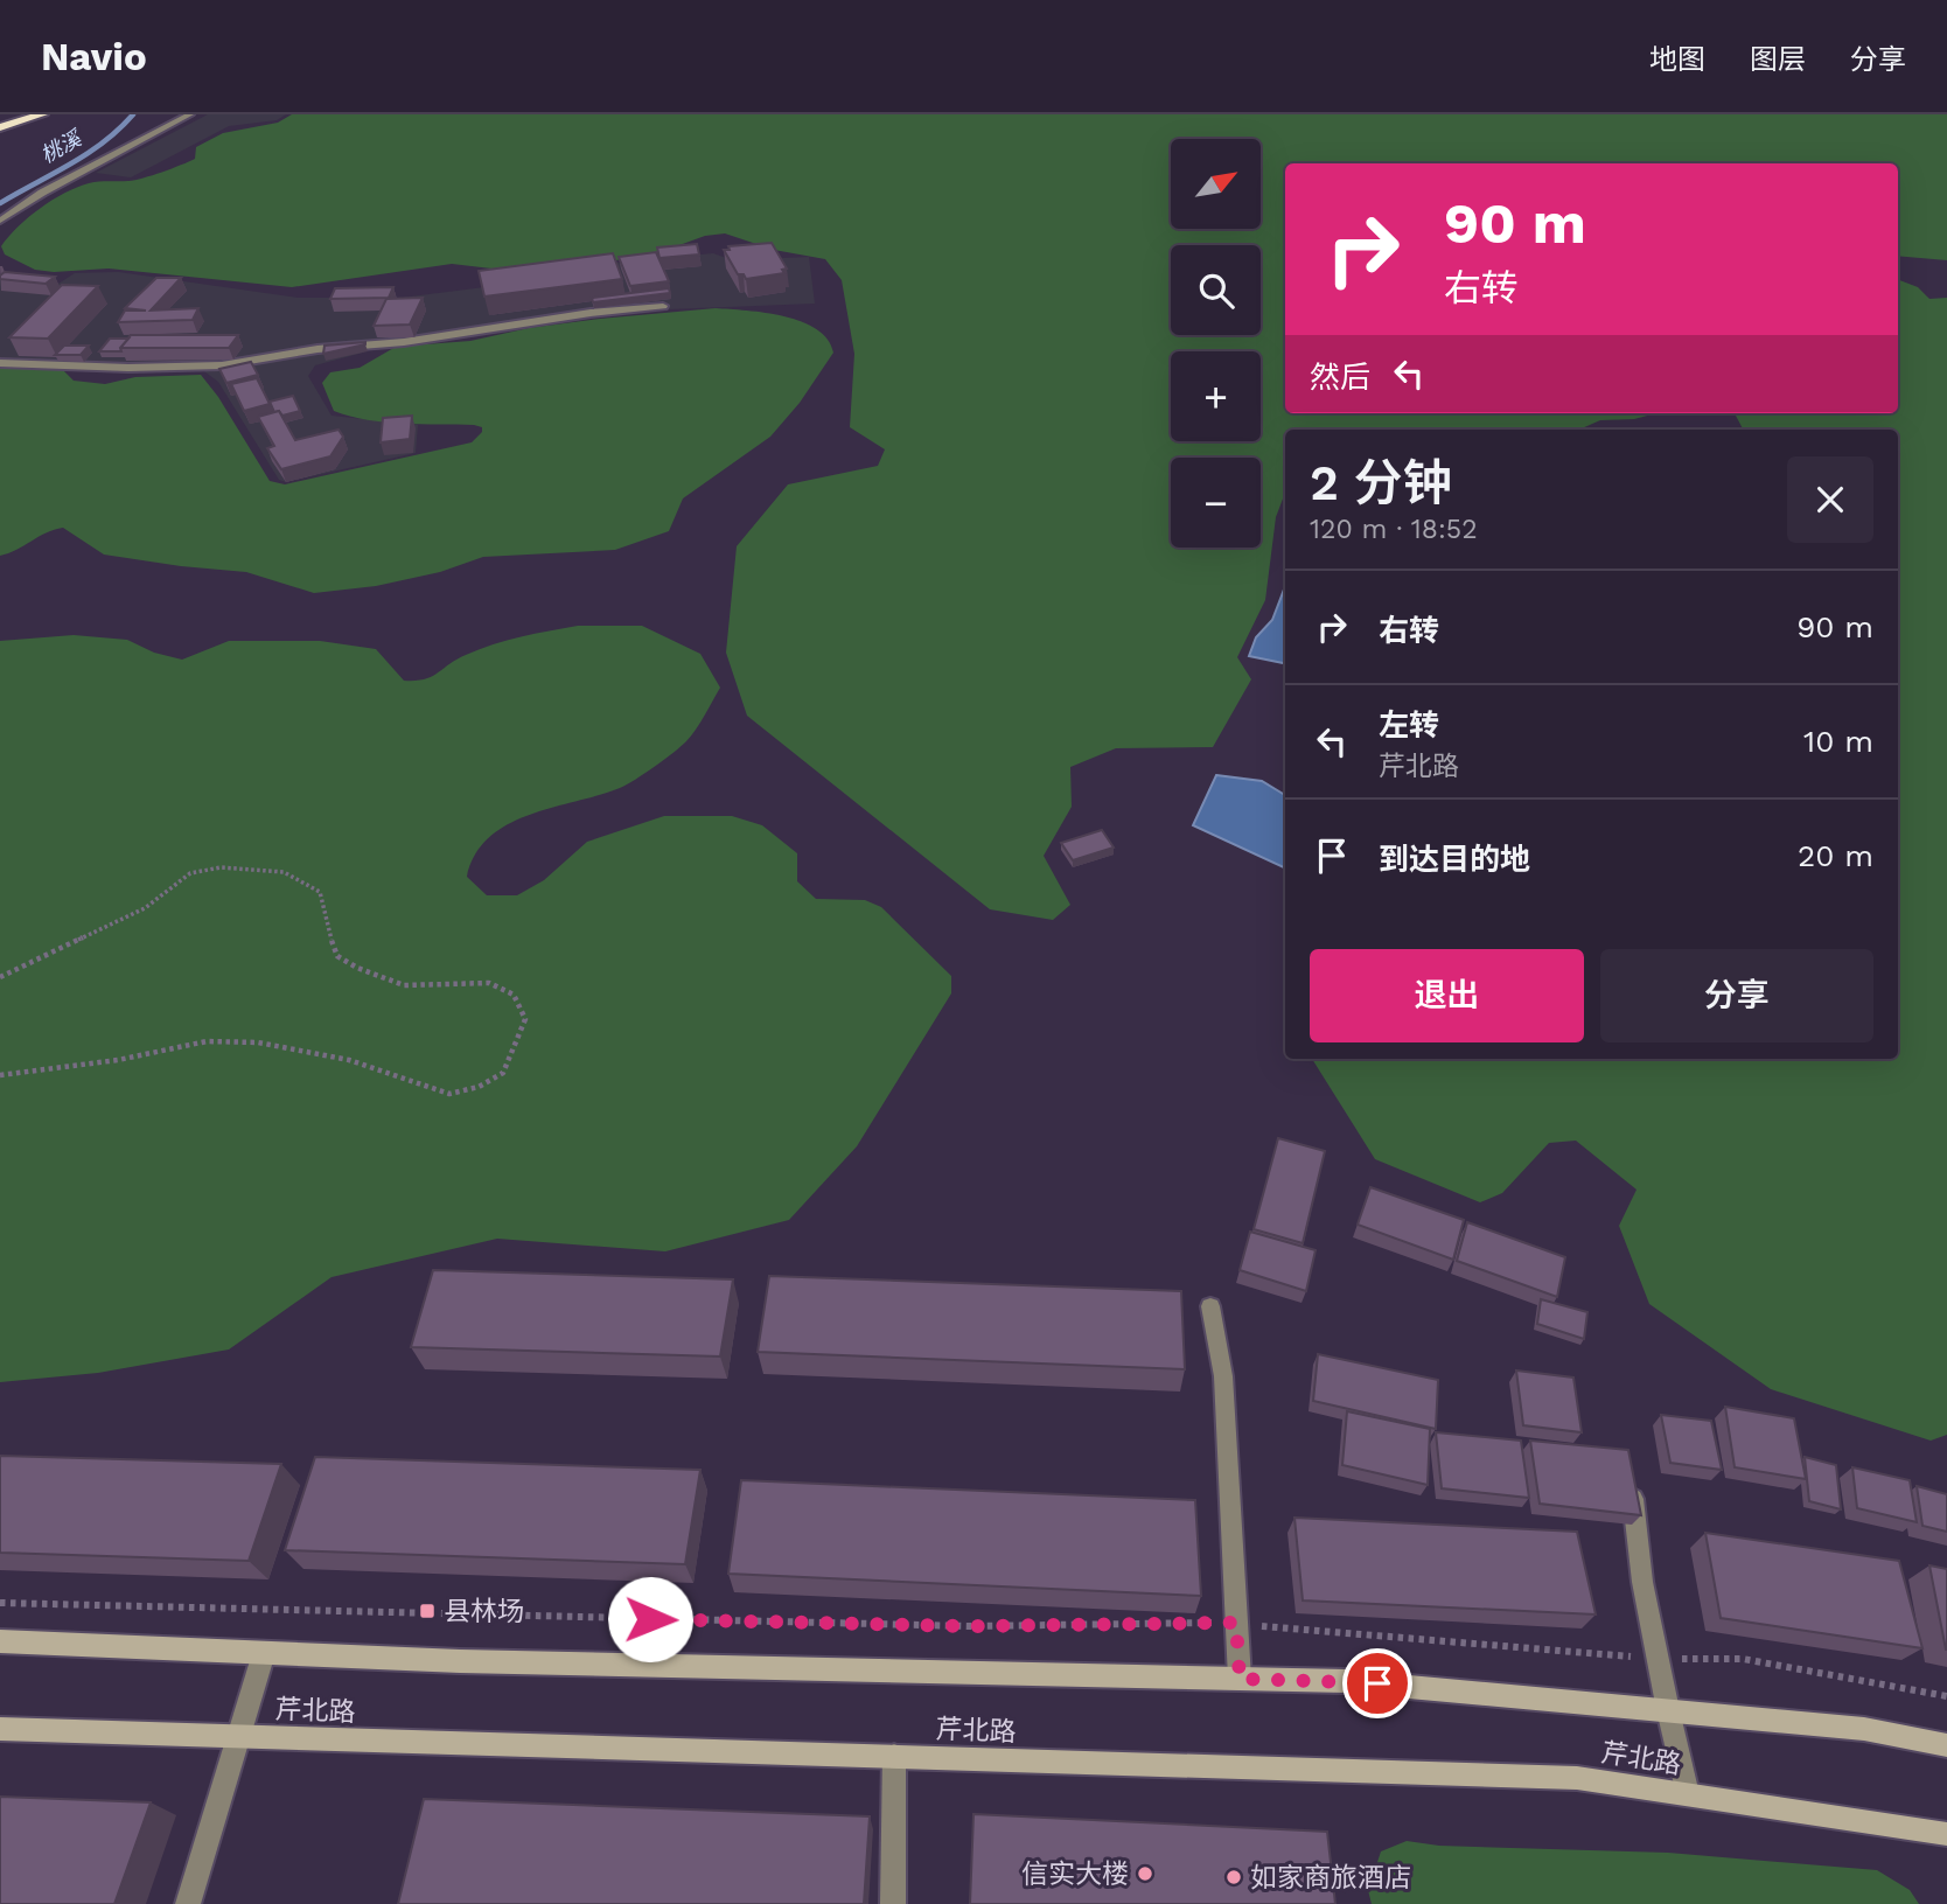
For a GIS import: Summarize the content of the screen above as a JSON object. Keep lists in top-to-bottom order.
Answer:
{
  "streets": {
    "main road": ["芹北路"]
  },
  "water": ["桃溪"],
  "places": {
    "transit": ["县林场"],
    "other": ["信实大楼", "如家商旅酒店"]
  },
  "north": "top right",
  "page": {
    "header": "Navio",
    "nav": ["地图", "图层", "分享"],
    "map_buttons": ["+", "−"],
    "turn": ["90 m", "右转"],
    "then": "然后",
    "heading": ["2 分钟", "120 m · 18:52"],
    "list": [
      {
        "name": "右转",
        "value": "90 m"
      },
      {
        "name": "左转",
        "note": "芹北路",
        "value": "10 m"
      },
      {
        "name": "到达目的地",
        "value": "20 m"
      }
    ],
    "buttons": ["退出", "分享"]
  }
}
